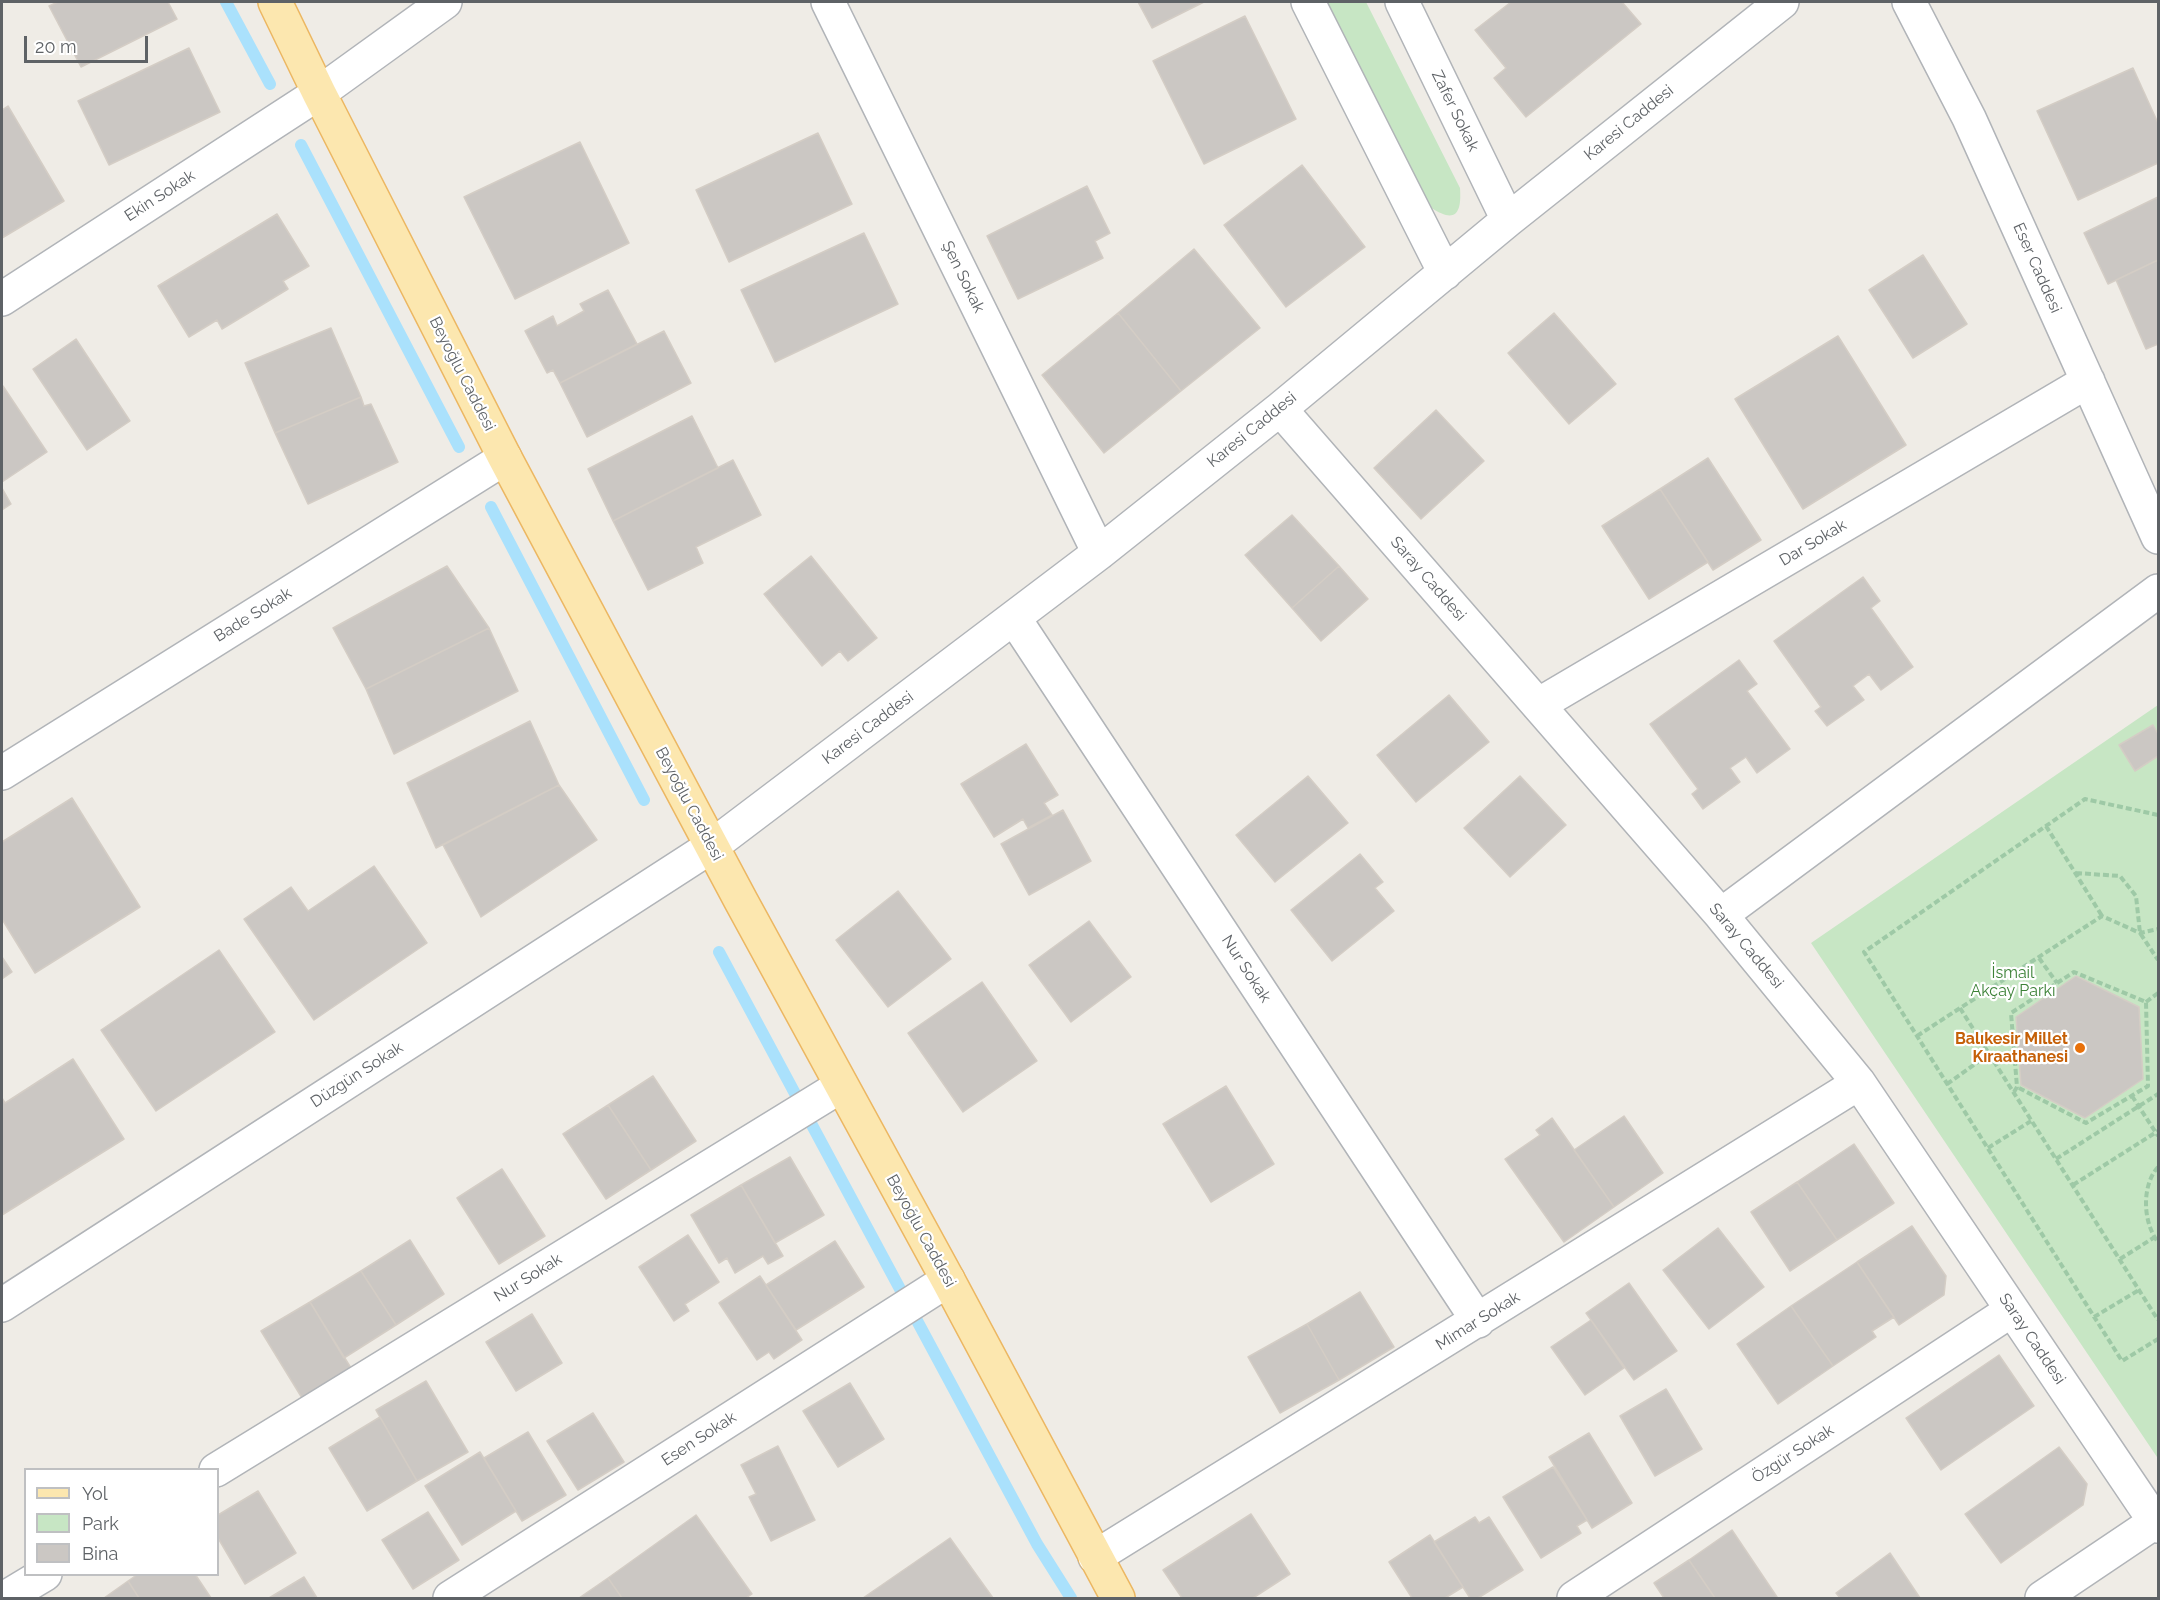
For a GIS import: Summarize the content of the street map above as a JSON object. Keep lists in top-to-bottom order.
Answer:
{
  "streets": {
    "main road": ["Beyoğlu Caddesi"],
    "street": [
      "Zafer Sokak",
      "Karesi Caddesi",
      "Ekin Sokak",
      "Eser Caddesi",
      "Şen Sokak",
      "Dar Sokak",
      "Saray Caddesi",
      "Bade Sokak",
      "Nur Sokak",
      "Düzgün Sokak",
      "Mimar Sokak",
      "Esen Sokak",
      "Özgür Sokak"
    ]
  },
  "crossings": [
    ["Zafer Sokak", "Karesi Caddesi"],
    ["Karesi Caddesi", "Şen Sokak"],
    ["Karesi Caddesi", "Beyoğlu Caddesi"],
    ["Karesi Caddesi", "Saray Caddesi"],
    ["Karesi Caddesi", "Nur Sokak"],
    ["Karesi Caddesi", "Düzgün Sokak"],
    ["Ekin Sokak", "Beyoğlu Caddesi"],
    ["Eser Caddesi", "Dar Sokak"],
    ["Beyoğlu Caddesi", "Bade Sokak"],
    ["Beyoğlu Caddesi", "Nur Sokak"],
    ["Beyoğlu Caddesi", "Düzgün Sokak"],
    ["Beyoğlu Caddesi", "Mimar Sokak"],
    ["Beyoğlu Caddesi", "Esen Sokak"],
    ["Dar Sokak", "Saray Caddesi"],
    ["Saray Caddesi", "Mimar Sokak"],
    ["Saray Caddesi", "Özgür Sokak"],
    ["Nur Sokak", "Mimar Sokak"]
  ],
  "parks": ["İsmail Akçay Parkı"],
  "places": ["Balıkesir Millet Kıraathanesi"],
  "legend": ["Yol", "Park", "Bina"],
  "scale_bar": "20 m"
}
